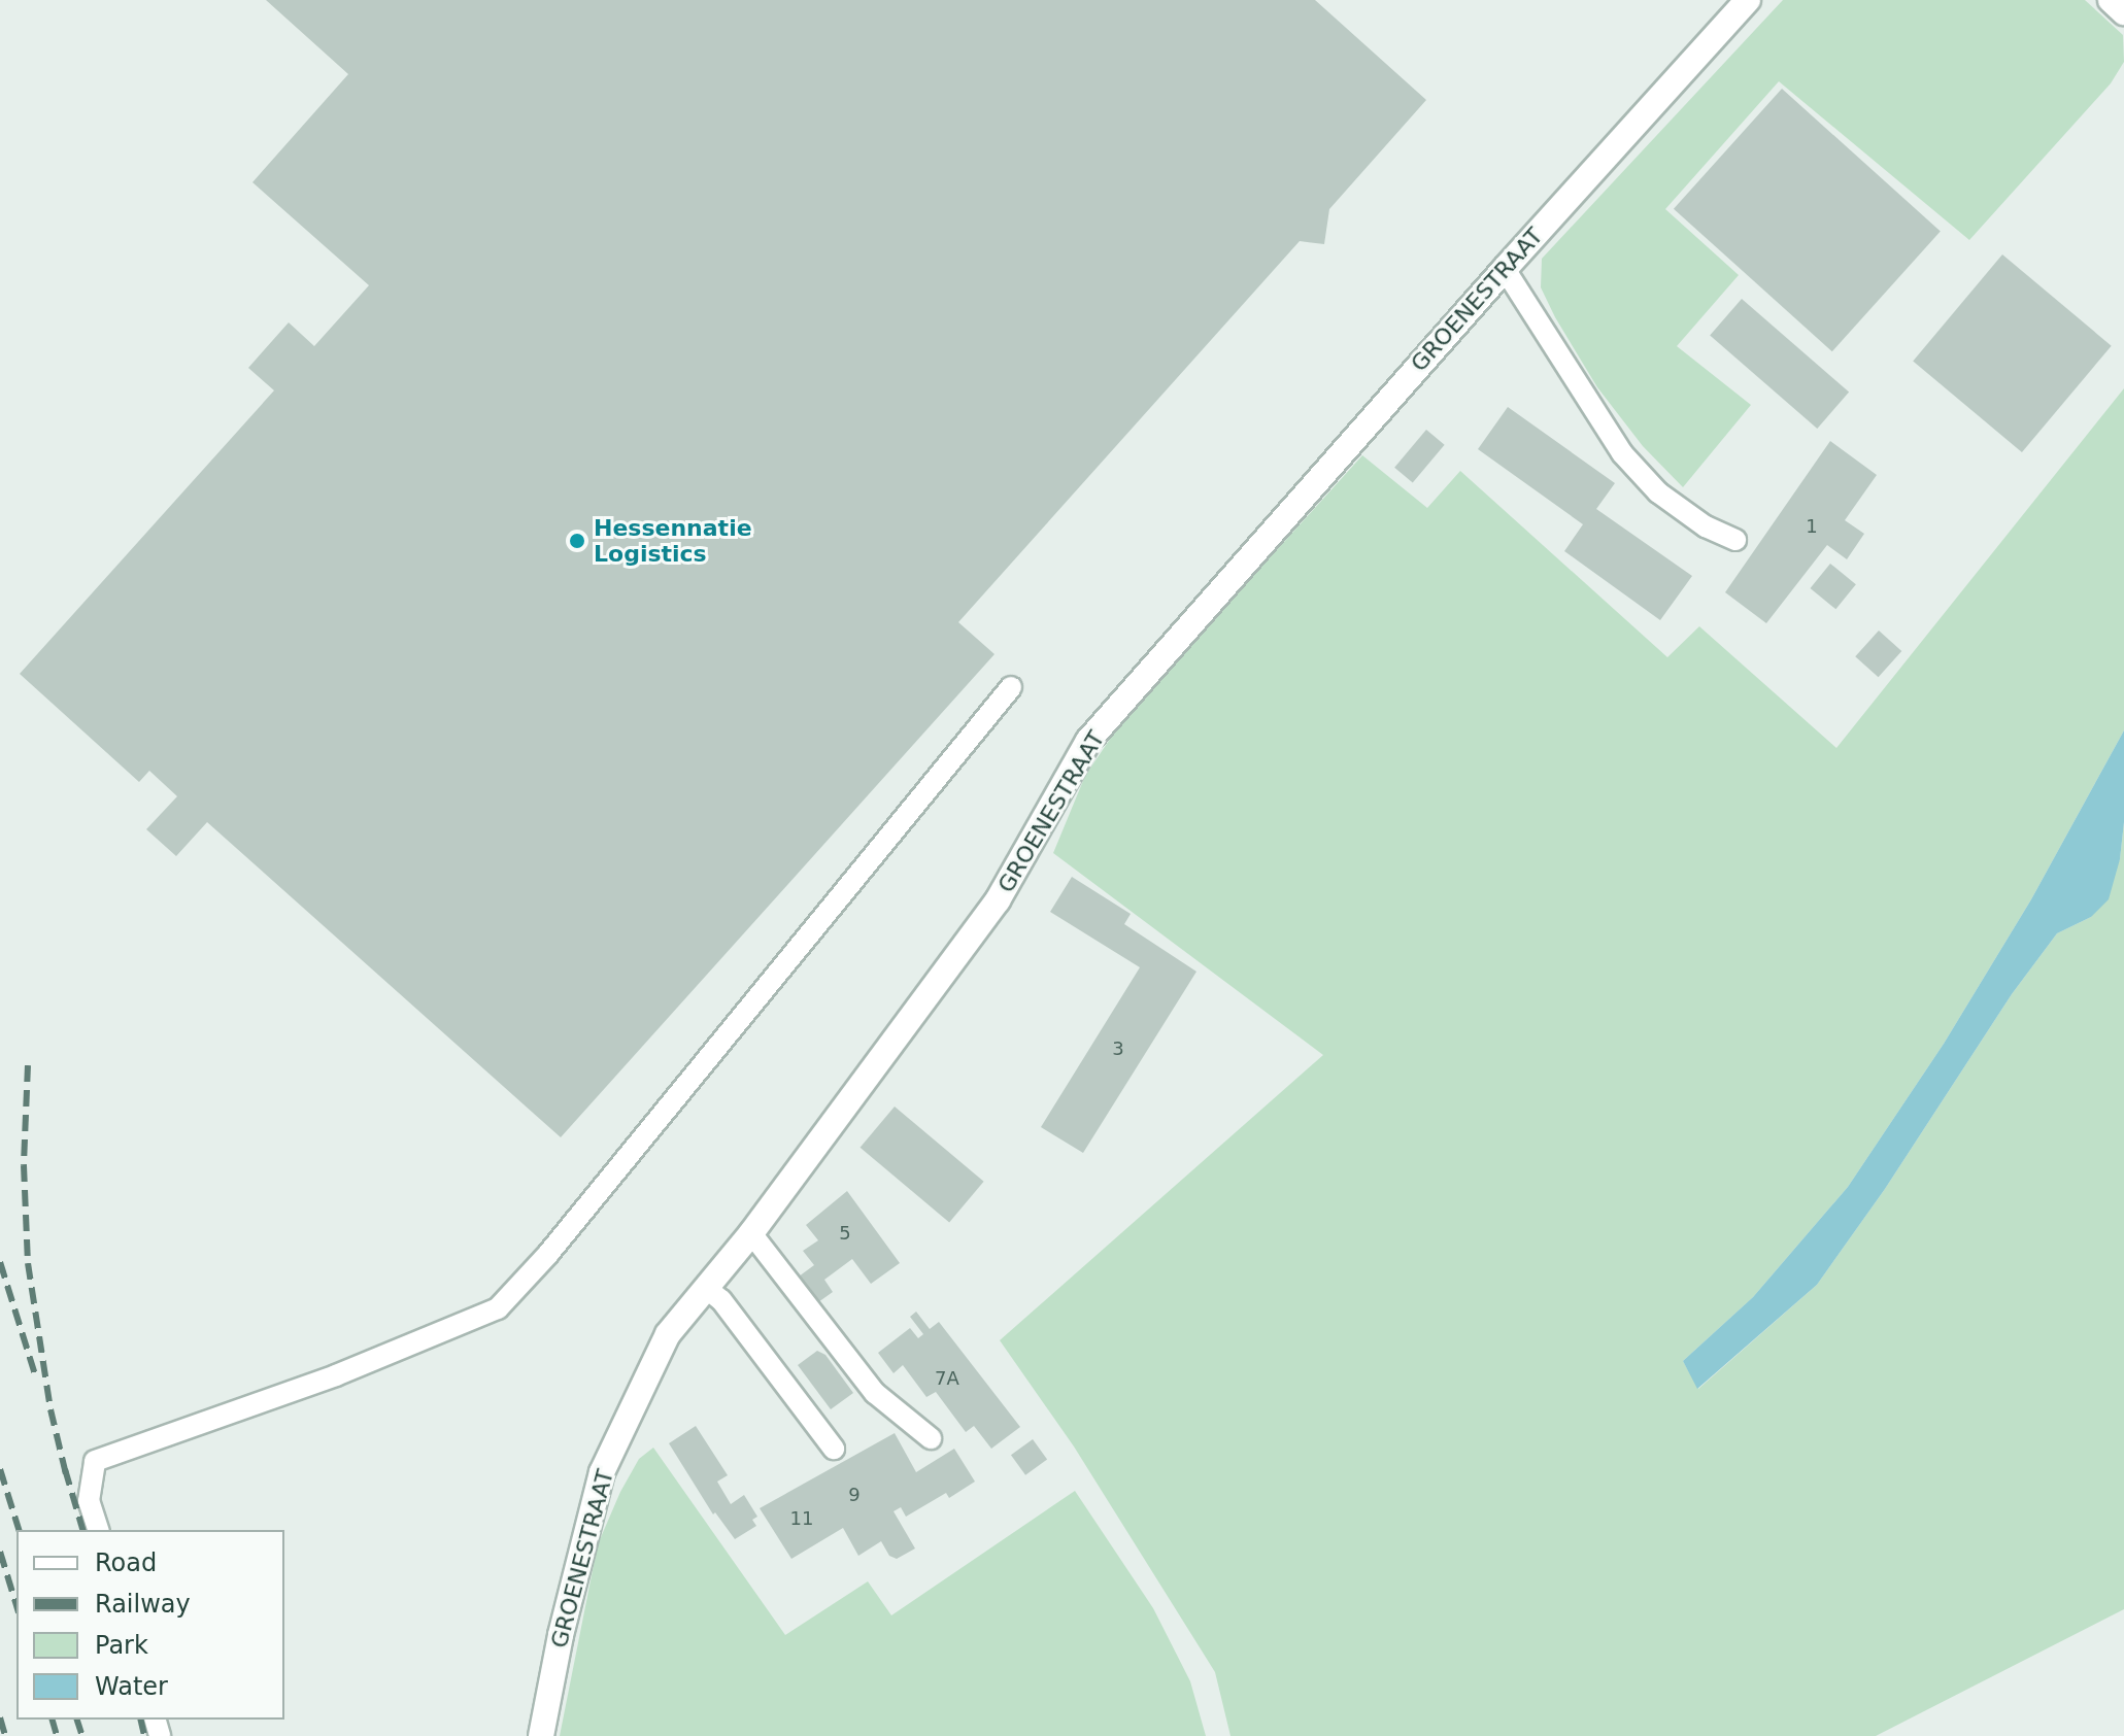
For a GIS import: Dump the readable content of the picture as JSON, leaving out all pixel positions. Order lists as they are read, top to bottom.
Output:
{
  "streets": {
    "street": ["GROENESTRAAT"]
  },
  "places": ["Hessennatie Logistics"],
  "house_numbers": [
    "1",
    "3",
    "5",
    "7A",
    "9",
    "11"
  ],
  "legend": [
    "Road",
    "Railway",
    "Park",
    "Water"
  ]
}
